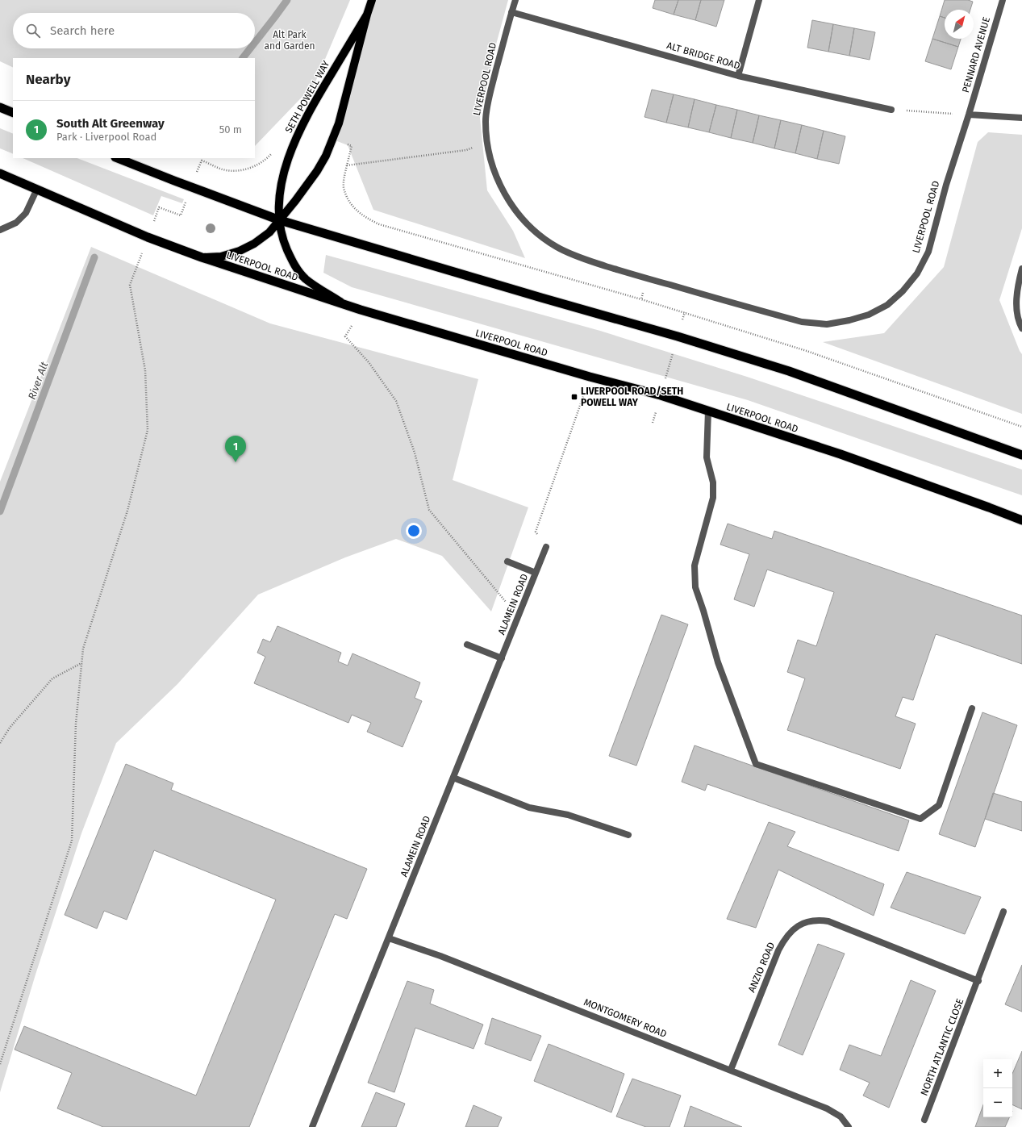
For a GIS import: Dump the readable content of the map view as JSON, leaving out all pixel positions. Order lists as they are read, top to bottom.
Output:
{
  "streets": {
    "highway": ["LIVERPOOL ROAD"],
    "main road": ["SETH POWELL WAY"],
    "street": [
      "PENNARD AVENUE",
      "ALT BRIDGE ROAD",
      "ALAMEIN ROAD",
      "ANZIO ROAD",
      "MONTGOMERY ROAD",
      "NORTH ATLANTIC CLOSE"
    ]
  },
  "crossings": [
    ["PENNARD AVENUE", "LIVERPOOL ROAD"],
    ["ALT BRIDGE ROAD", "LIVERPOOL ROAD"],
    ["ALAMEIN ROAD", "MONTGOMERY ROAD"],
    ["ANZIO ROAD", "MONTGOMERY ROAD"],
    ["ANZIO ROAD", "NORTH ATLANTIC CLOSE"]
  ],
  "water": ["River Alt"],
  "parks": ["Alt Park and Garden"],
  "places": {
    "transit": ["LIVERPOOL ROAD/SETH POWELL WAY"]
  },
  "north": "top right",
  "page": {
    "search": "Search here",
    "heading": "Nearby",
    "list": [
      {
        "mark": "1",
        "name": "South Alt Greenway",
        "note": "Park · Liverpool Road",
        "value": "50 m"
      }
    ],
    "pins": "1",
    "map_buttons": ["+", "−"]
  }
}
